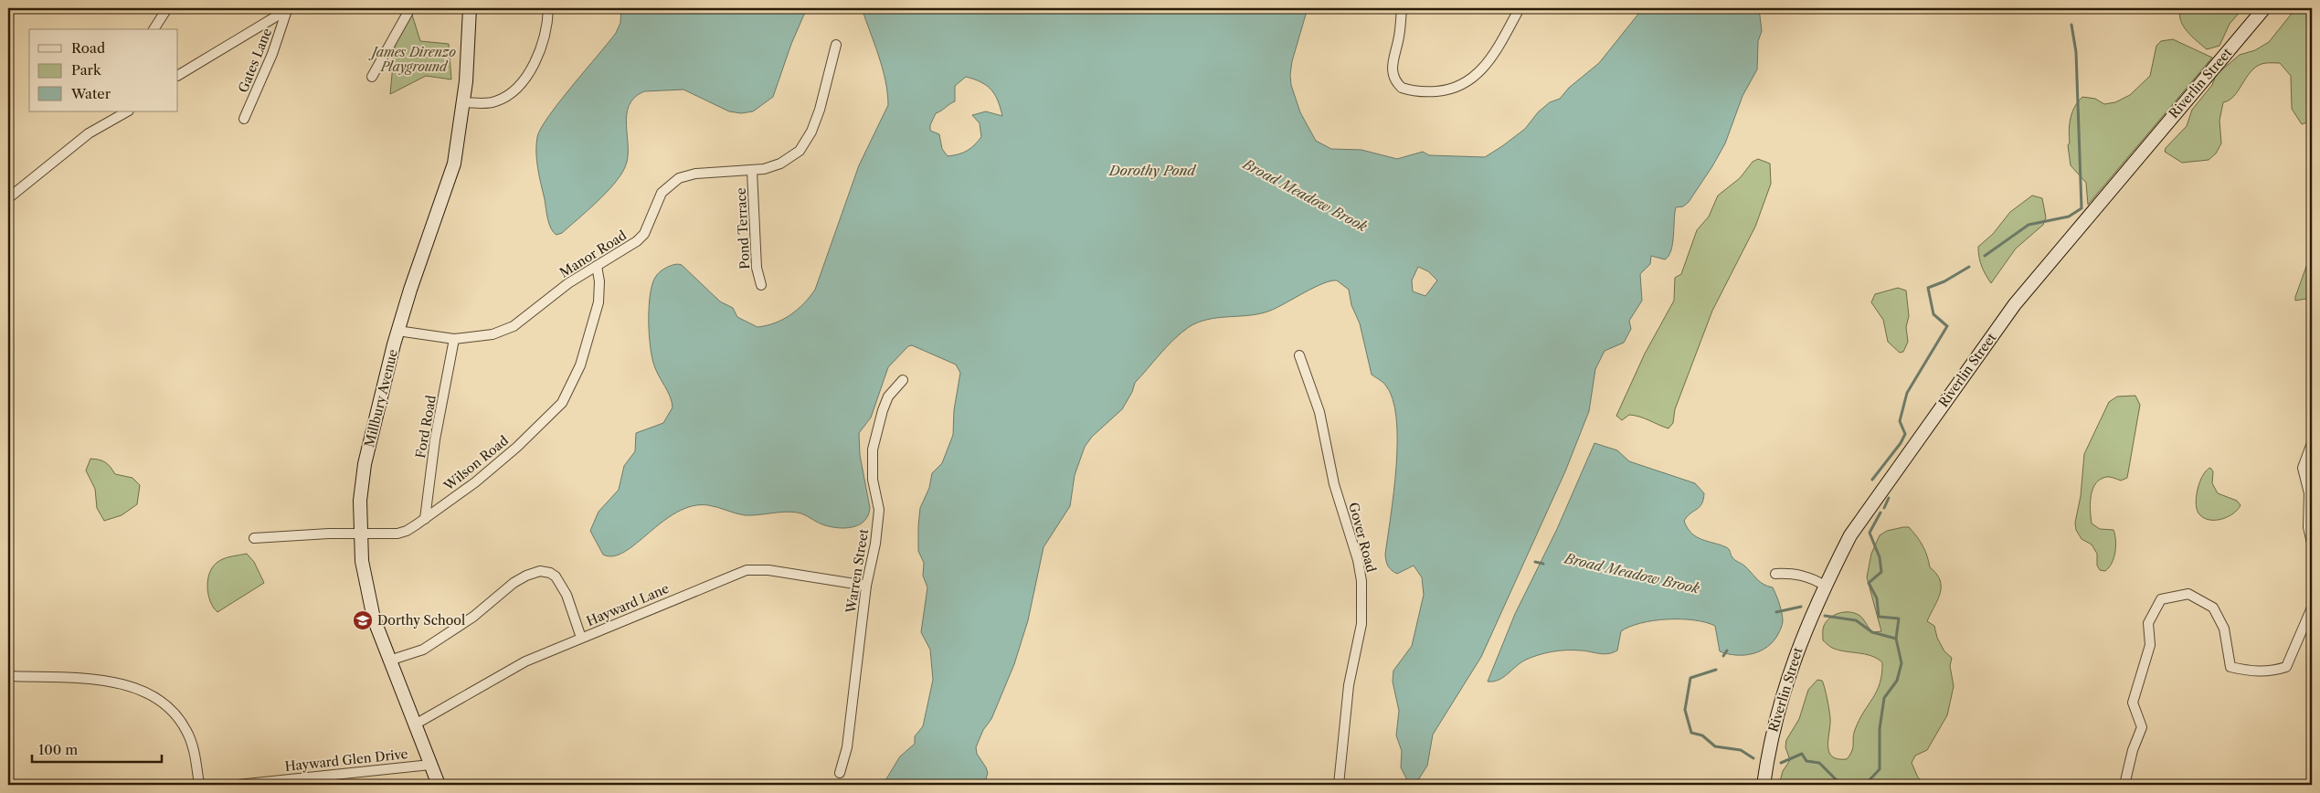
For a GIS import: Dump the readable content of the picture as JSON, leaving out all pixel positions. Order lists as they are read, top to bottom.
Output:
{
  "streets": {
    "street": [
      "Gates Lane",
      "Riverlin Street",
      "Pond Terrace",
      "Manor Road",
      "Millbury Avenue",
      "Ford Road",
      "Wilson Road",
      "Gover Road",
      "Warren Street",
      "Hayward Lane",
      "Hayward Glen Drive"
    ]
  },
  "crossings": [
    ["Pond Terrace", "Manor Road"],
    ["Manor Road", "Millbury Avenue"],
    ["Manor Road", "Ford Road"],
    ["Manor Road", "Wilson Road"],
    ["Millbury Avenue", "Wilson Road"],
    ["Millbury Avenue", "Hayward Lane"],
    ["Millbury Avenue", "Hayward Glen Drive"],
    ["Ford Road", "Wilson Road"],
    ["Warren Street", "Hayward Lane"]
  ],
  "water": ["Dorothy Pond", "Broad Meadow Brook"],
  "parks": ["James Direnzo Playground"],
  "places": {
    "school or university": ["Dorthy School"]
  },
  "legend": ["Road", "Park", "Water"],
  "scale_bar": "100 m"
}
